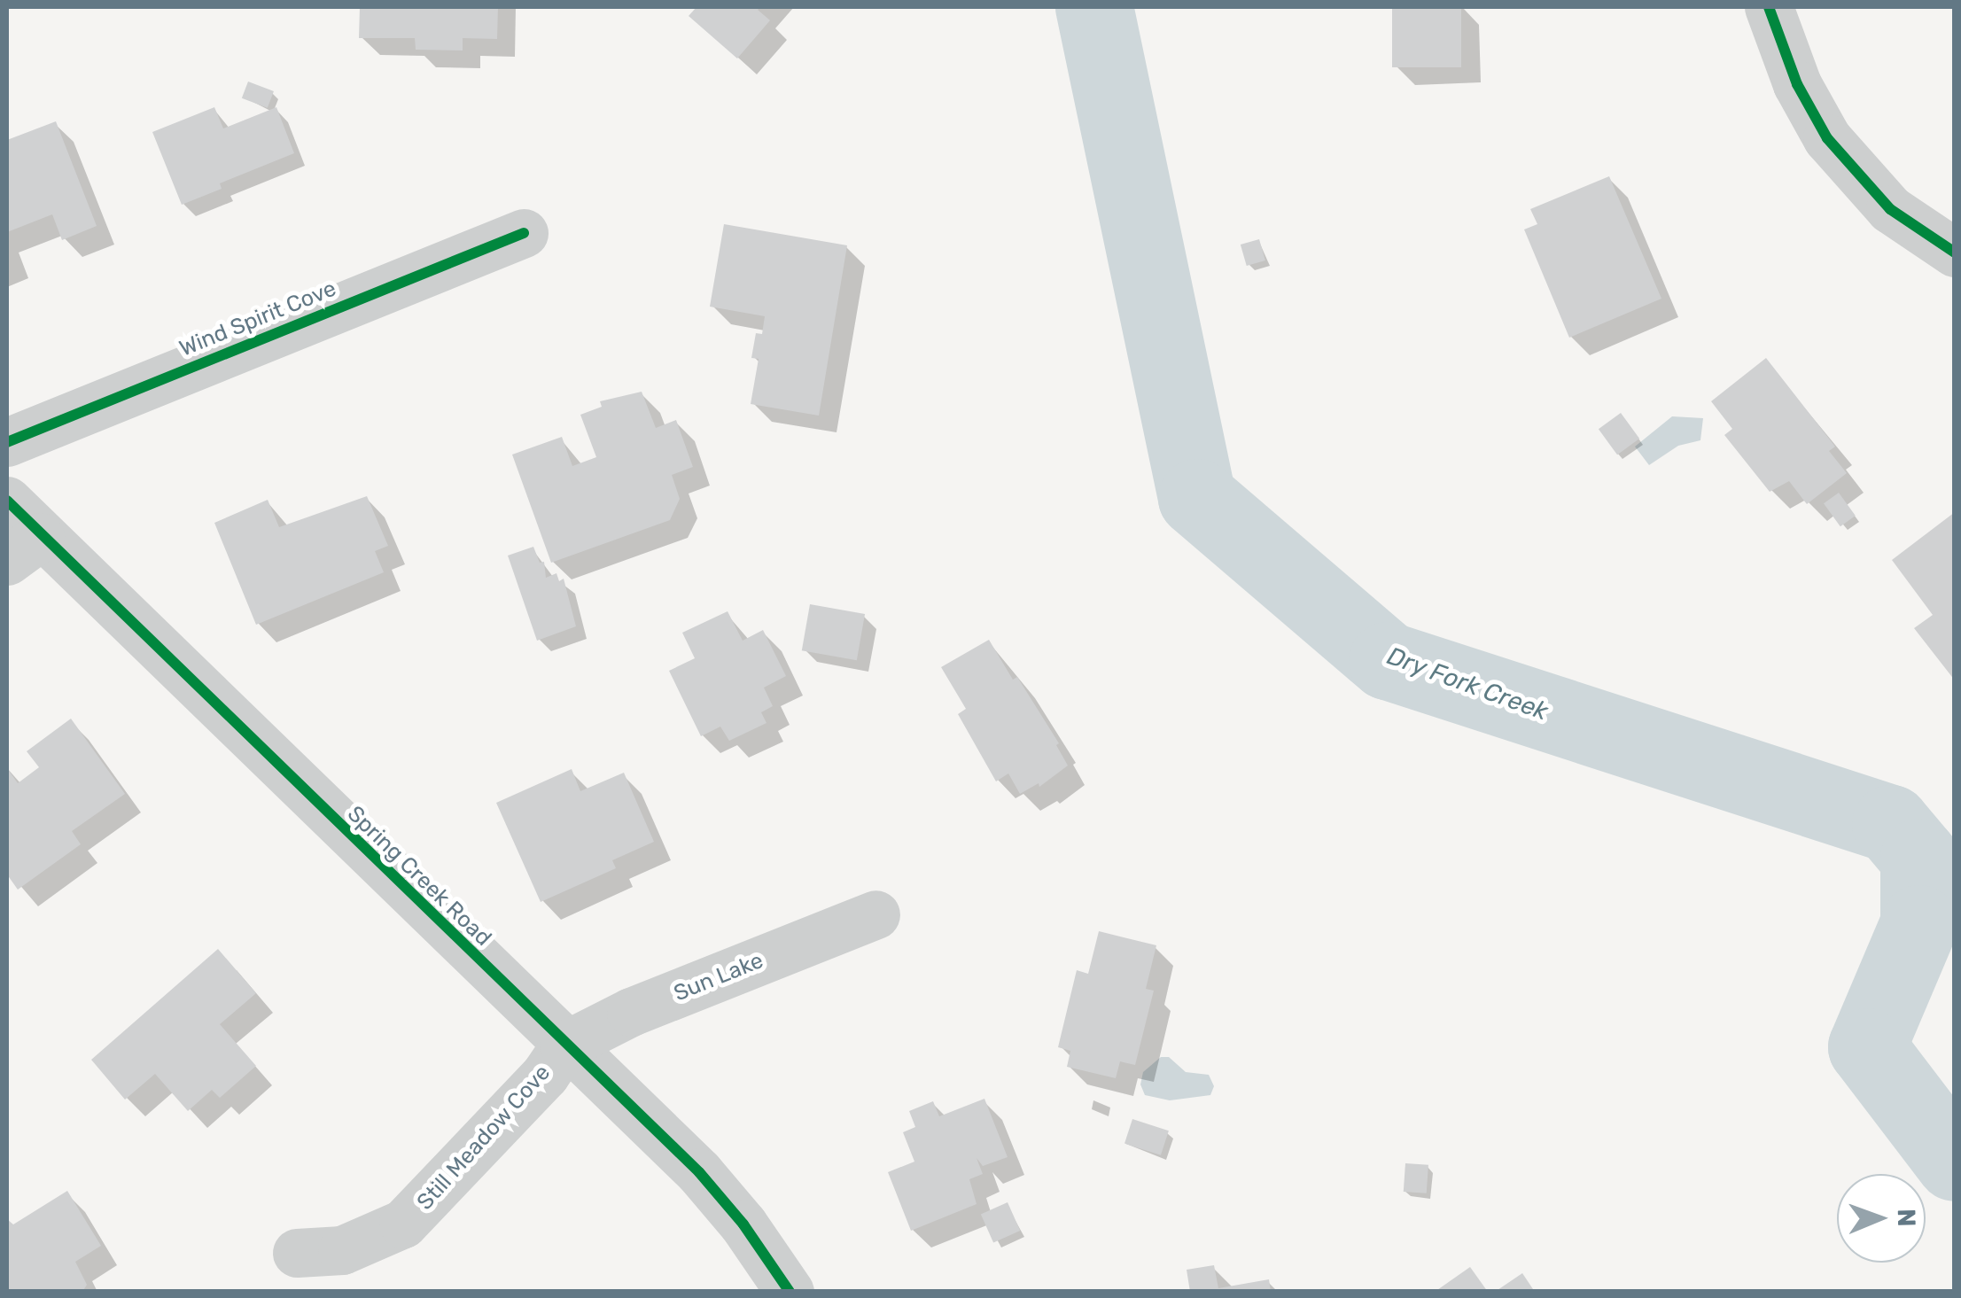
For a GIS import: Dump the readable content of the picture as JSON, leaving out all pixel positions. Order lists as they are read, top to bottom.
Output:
{
  "streets": {
    "street": [
      "Wind Spirit Cove",
      "Spring Creek Road",
      "Sun Lake",
      "Still Meadow Cove"
    ]
  },
  "crossings": [
    ["Spring Creek Road", "Sun Lake"],
    ["Spring Creek Road", "Still Meadow Cove"],
    ["Sun Lake", "Still Meadow Cove"]
  ],
  "water": ["Dry Fork Creek"],
  "north": "right"
}
